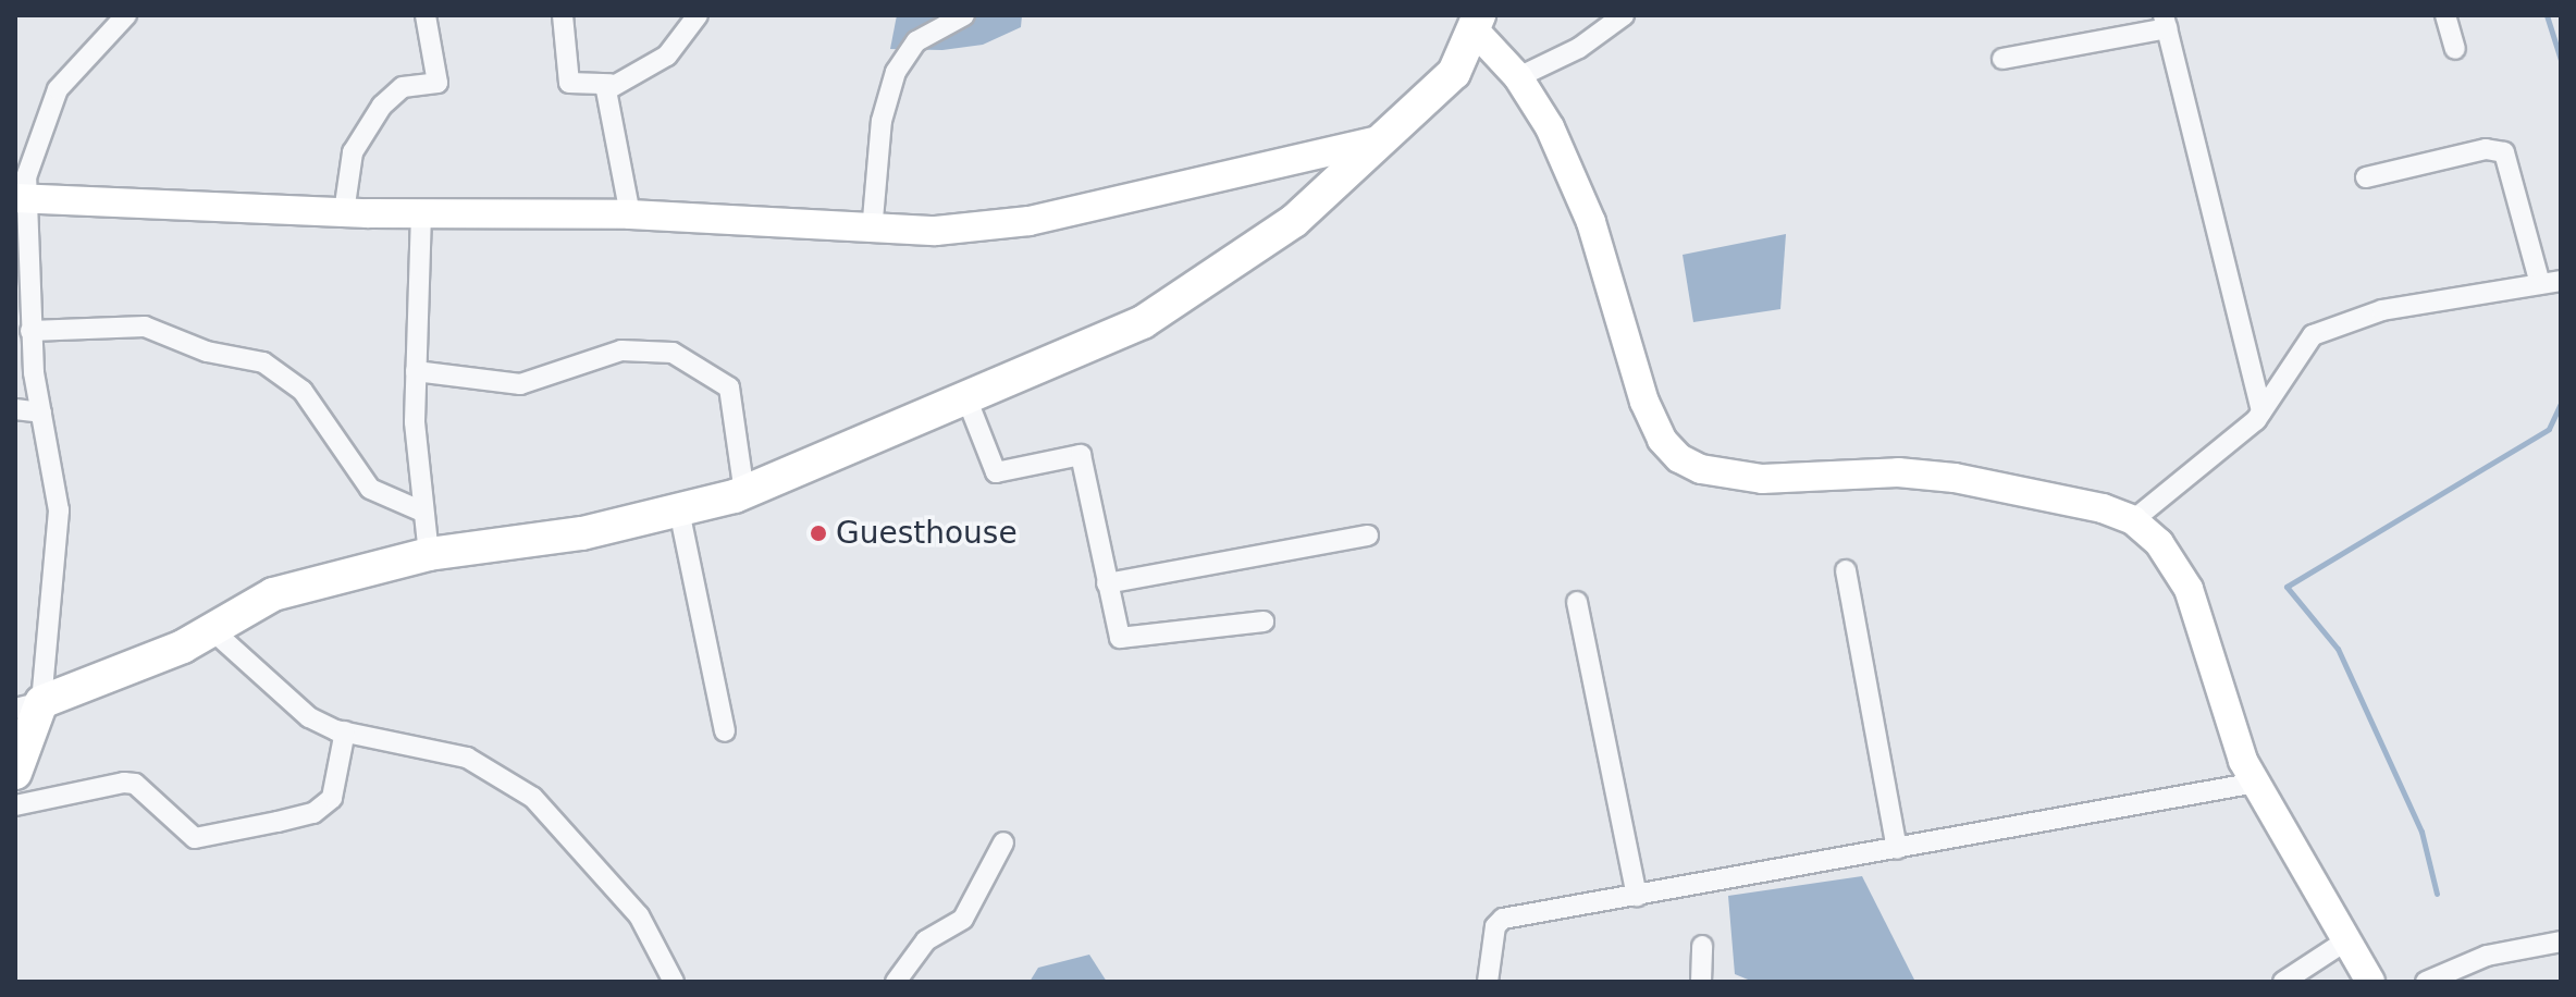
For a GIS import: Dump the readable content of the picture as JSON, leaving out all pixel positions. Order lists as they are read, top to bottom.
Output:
{
  "places": ["Guesthouse"]
}
